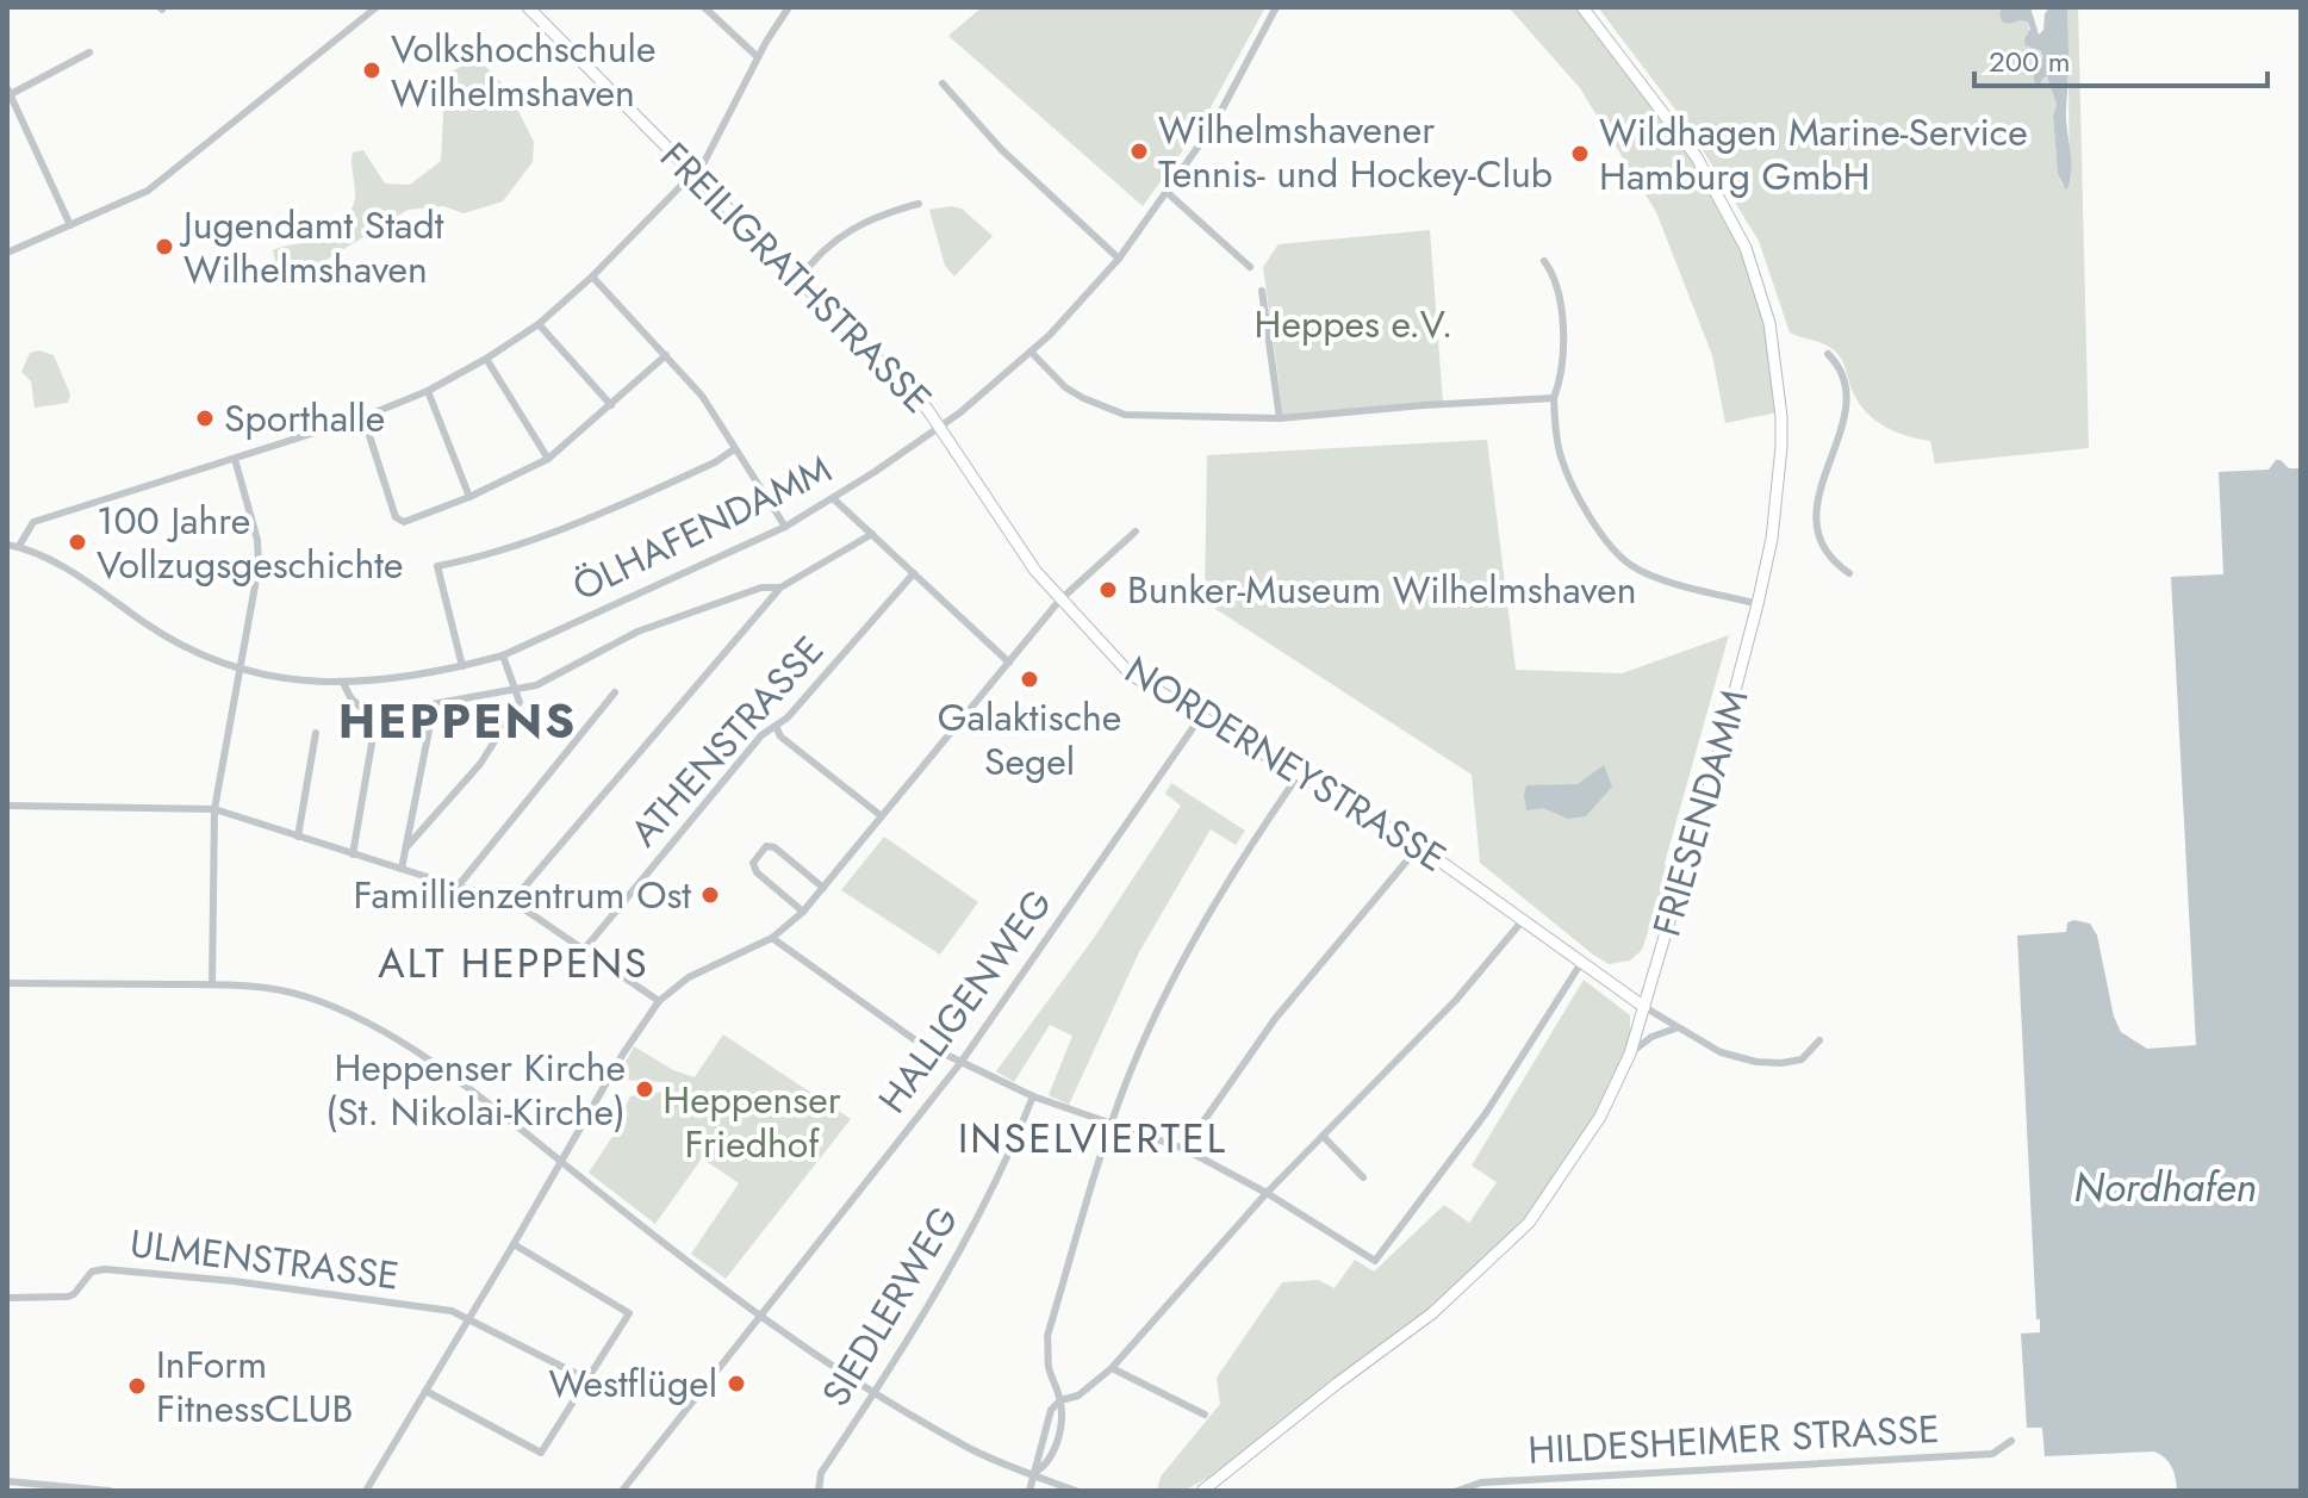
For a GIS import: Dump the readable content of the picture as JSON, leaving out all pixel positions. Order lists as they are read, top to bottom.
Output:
{
  "streets": {
    "main road": ["FREILIGRATHSTRASSE", "NORDERNEYSTRASSE", "FRIESENDAMM"],
    "street": [
      "ÖLHAFENDAMM",
      "ATHENSTRASSE",
      "HALLIGENWEG",
      "ULMENSTRASSE",
      "SIEDLERWEG",
      "HILDESHEIMER STRASSE"
    ]
  },
  "crossings": [
    ["FREILIGRATHSTRASSE", "ÖLHAFENDAMM"],
    ["FREILIGRATHSTRASSE", "NORDERNEYSTRASSE"],
    ["ÖLHAFENDAMM", "NORDERNEYSTRASSE"],
    ["NORDERNEYSTRASSE", "FRIESENDAMM"],
    ["NORDERNEYSTRASSE", "HALLIGENWEG"]
  ],
  "districts": ["HEPPENS", "ALT HEPPENS", "INSELVIERTEL"],
  "water": ["Nordhafen"],
  "parks": ["Heppes e.V.", "Heppenser Friedhof"],
  "places": [
    "Volkshochschule Wilhelmshaven",
    "Wilhelmshavener Tennis- und Hockey-Club",
    "Wildhagen Marine-Service Hamburg GmbH",
    "Jugendamt Stadt Wilhelmshaven",
    "Sporthalle",
    "100 Jahre Vollzugsgeschichte",
    "Bunker-Museum Wilhelmshaven",
    "Galaktische Segel",
    "Famillienzentrum Ost",
    "Heppenser Kirche (St. Nikolai-Kirche)",
    "Westflügel",
    "InForm FitnessCLUB"
  ],
  "scale_bar": "200 m"
}
